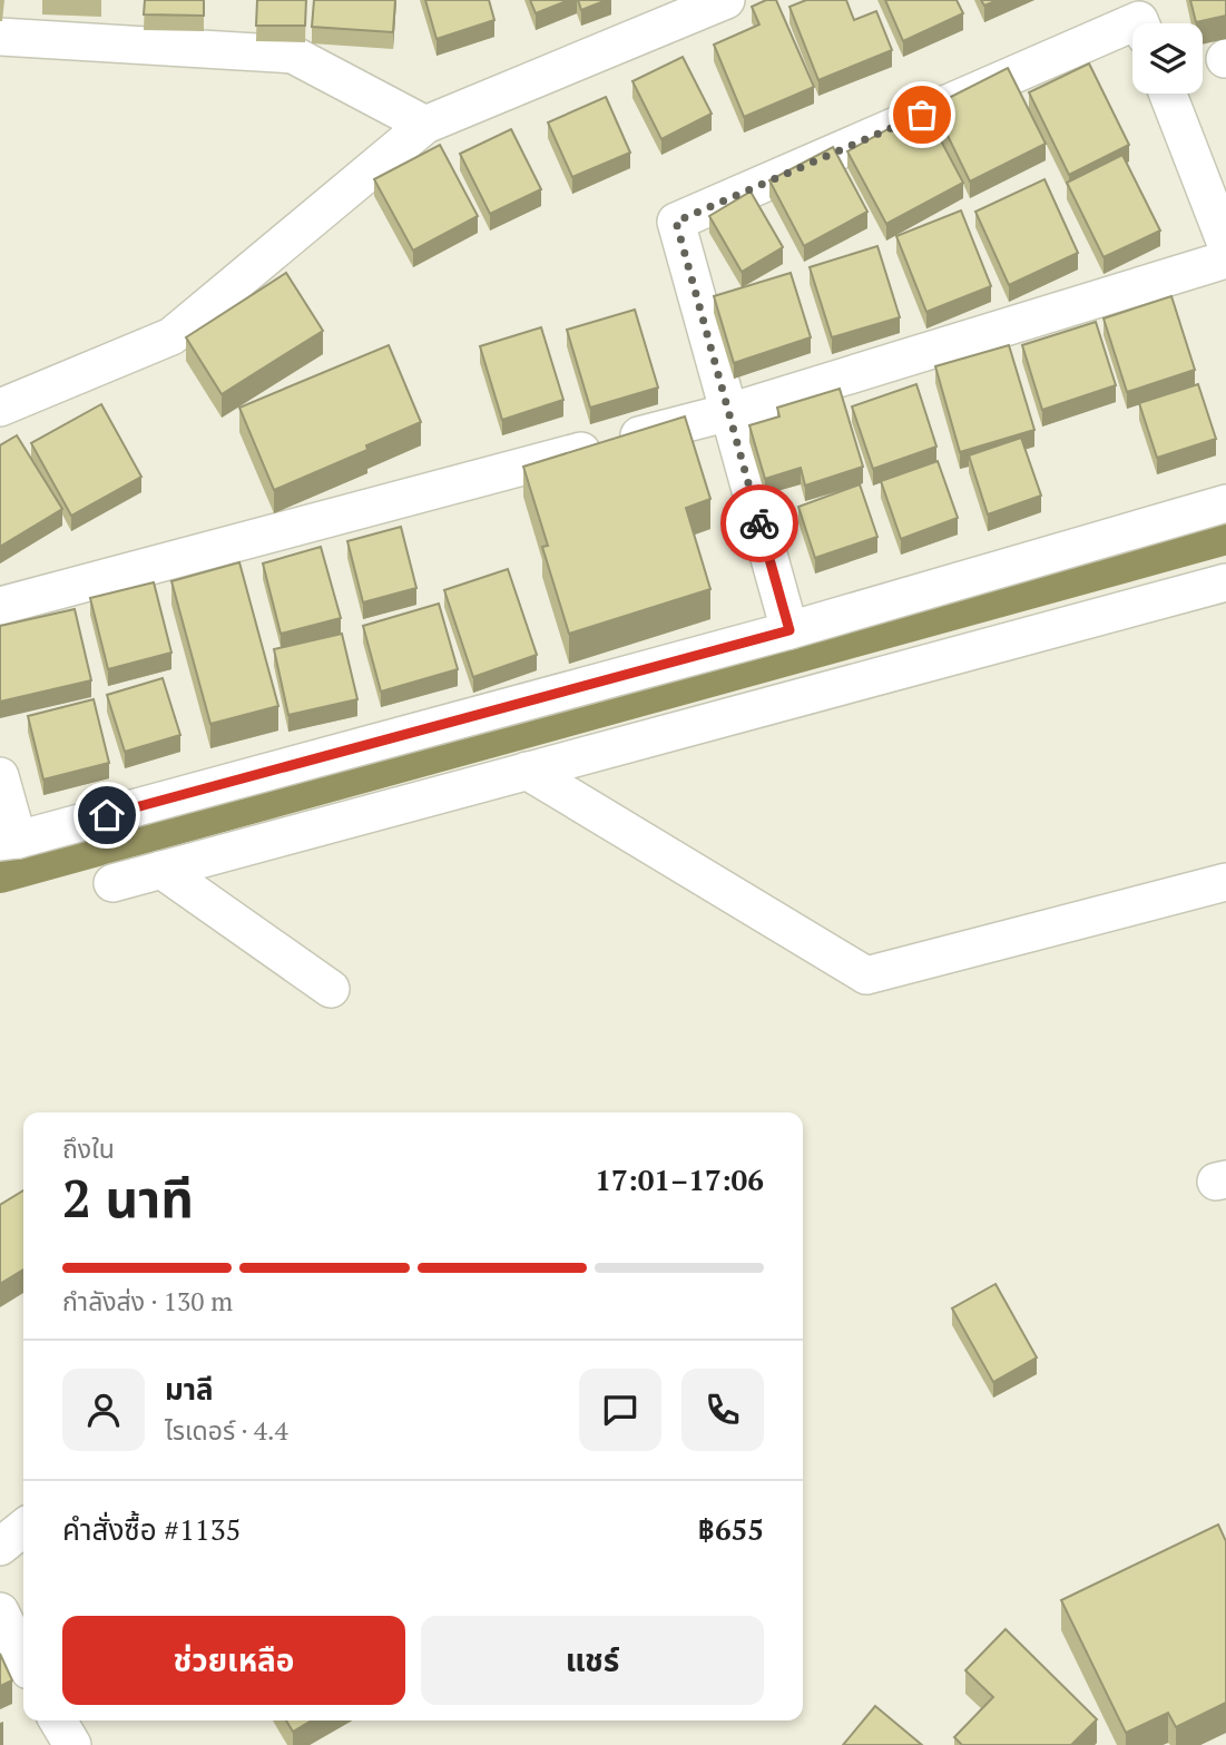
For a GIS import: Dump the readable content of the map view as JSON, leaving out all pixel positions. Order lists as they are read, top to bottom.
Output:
{
  "page": {
    "heading": ["2 นาที", "ถึงใน", "17:01–17:06"],
    "panel": [
      "มาลี",
      "ไรเดอร์ · 4.4",
      "คำสั่งซื้อ #1135",
      "฿655"
    ],
    "bar": "กำลังส่ง · 130 m",
    "buttons": ["ช่วยเหลือ", "แชร์"]
  }
}
